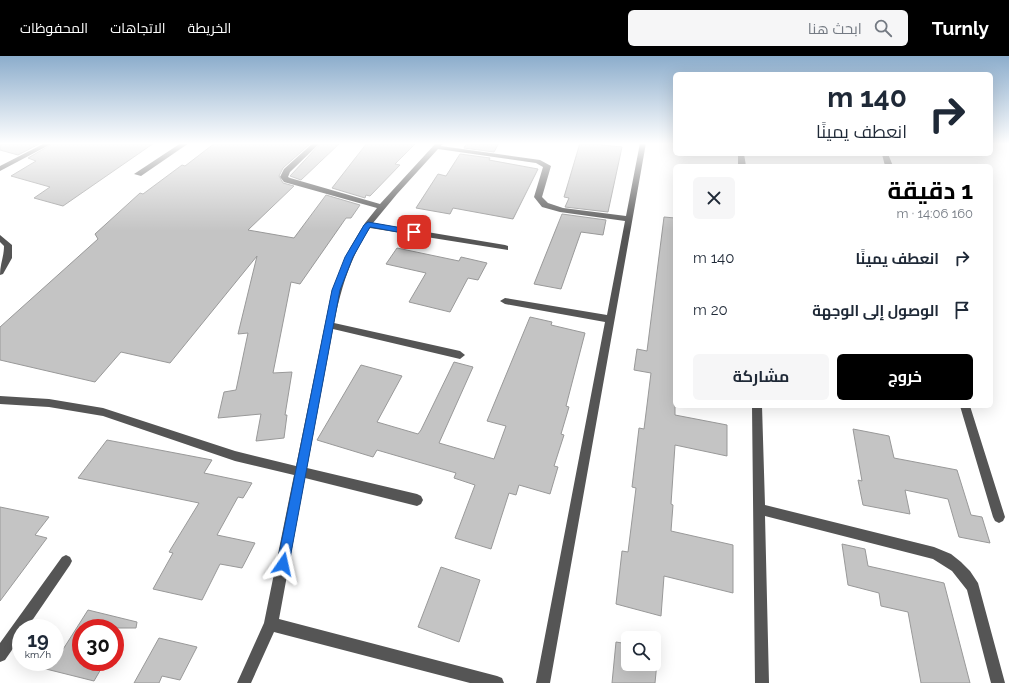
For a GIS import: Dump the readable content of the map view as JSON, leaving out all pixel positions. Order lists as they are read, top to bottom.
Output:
{
  "page": {
    "header": "Turnly",
    "search": "ابحث هنا",
    "nav": ["الخريطة", "الاتجاهات", "المحفوظات"],
    "turn": ["140 m", "انعطف يمينًا"],
    "heading": ["1 دقيقة", "160 m · 14:06"],
    "list": [
      {
        "name": "انعطف يمينًا",
        "value": "140 m"
      },
      {
        "name": "الوصول إلى الوجهة",
        "value": "20 m"
      }
    ],
    "buttons": ["خروج", "مشاركة"],
    "speed": "19 km/h",
    "limit": "30"
  }
}
